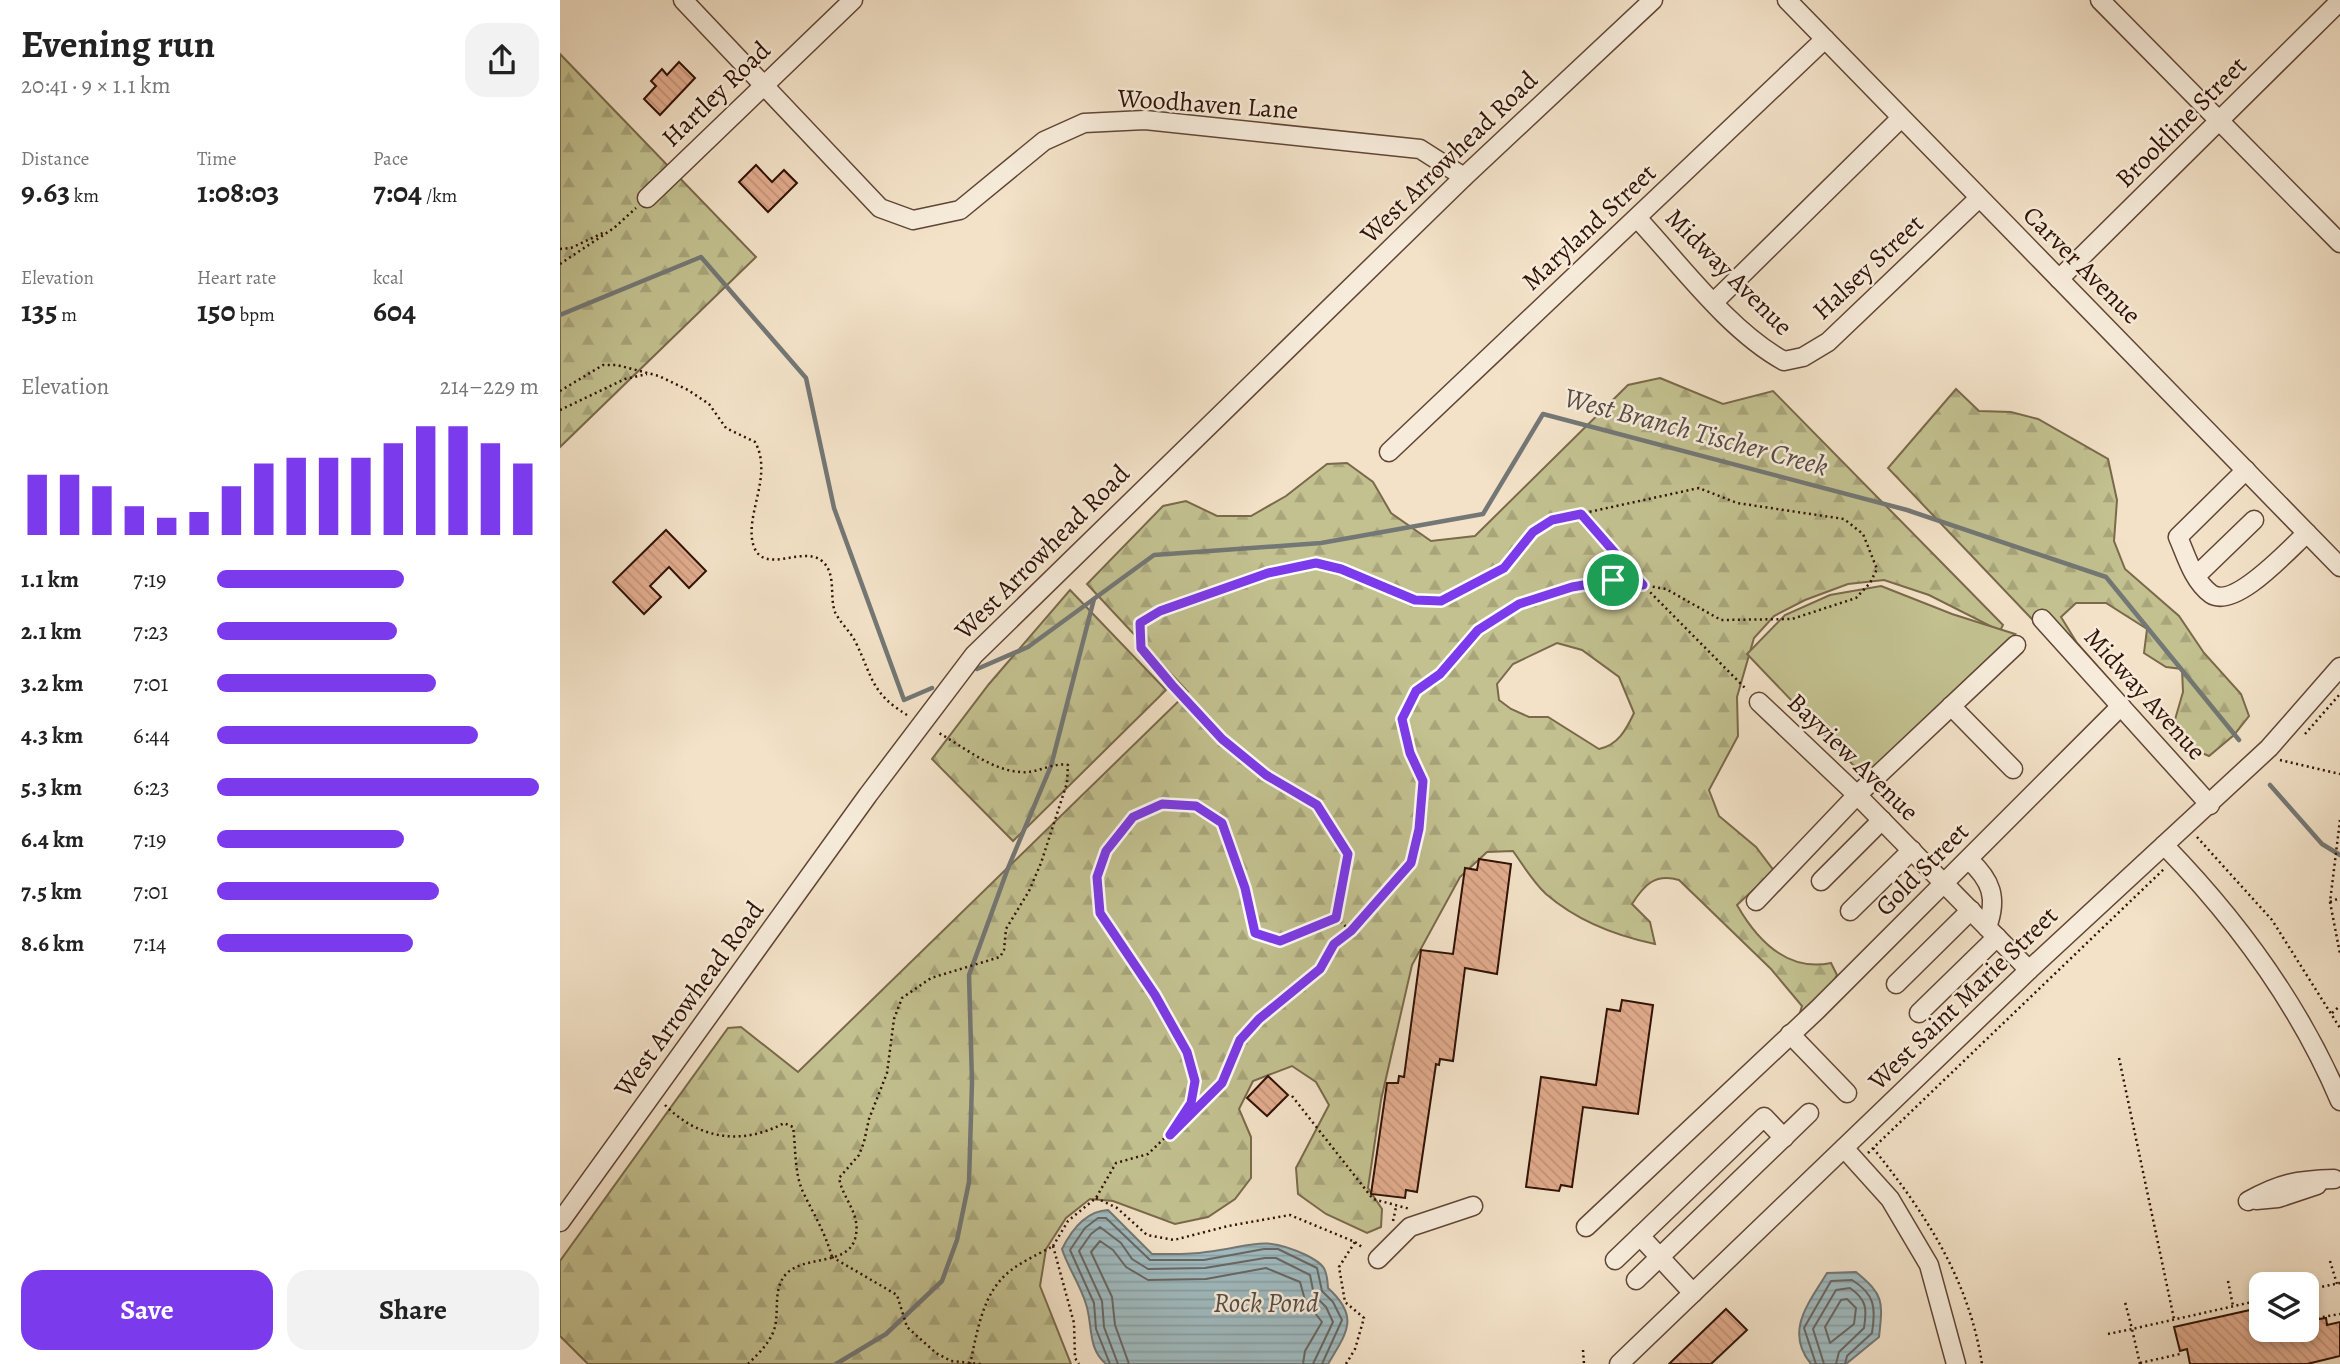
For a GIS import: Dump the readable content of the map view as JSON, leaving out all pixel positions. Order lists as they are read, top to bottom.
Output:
{
  "streets": {
    "street": [
      "Hartley Road",
      "Woodhaven Lane",
      "Brookline Street",
      "West Arrowhead Road",
      "Maryland Street",
      "Carver Avenue",
      "Halsey Street",
      "Midway Avenue",
      "Bayview Avenue",
      "Gold Street",
      "West Saint Marie Street"
    ]
  },
  "crossings": [
    ["Hartley Road", "Woodhaven Lane"],
    ["Woodhaven Lane", "West Arrowhead Road"],
    ["Brookline Street", "Carver Avenue"],
    ["Maryland Street", "Carver Avenue"],
    ["Maryland Street", "Midway Avenue"],
    ["Carver Avenue", "Halsey Street"],
    ["Halsey Street", "Midway Avenue"],
    ["Midway Avenue", "Gold Street"],
    ["Midway Avenue", "West Saint Marie Street"],
    ["Bayview Avenue", "Gold Street"],
    ["Bayview Avenue", "West Saint Marie Street"]
  ],
  "water": ["West Branch Tischer Creek", "Rock Pond"],
  "page": {
    "heading": ["Evening run", "20:41 · 9 × 1.1 km"],
    "stats": [
      ["Distance", "9.63 km"],
      ["Time", "1:08:03"],
      ["Pace", "7:04 /km"],
      ["Elevation", "135 m"],
      ["Heart rate", "150 bpm"],
      ["kcal", "604"]
    ],
    "chart": ["Elevation", "214–229 m"],
    "list": [
      {
        "name": "1.1 km",
        "note": "7:19"
      },
      {
        "name": "2.1 km",
        "note": "7:23"
      },
      {
        "name": "3.2 km",
        "note": "7:01"
      },
      {
        "name": "4.3 km",
        "note": "6:44"
      },
      {
        "name": "5.3 km",
        "note": "6:23"
      },
      {
        "name": "6.4 km",
        "note": "7:19"
      },
      {
        "name": "7.5 km",
        "note": "7:01"
      },
      {
        "name": "8.6 km",
        "note": "7:14"
      }
    ],
    "buttons": ["Save", "Share"]
  }
}
